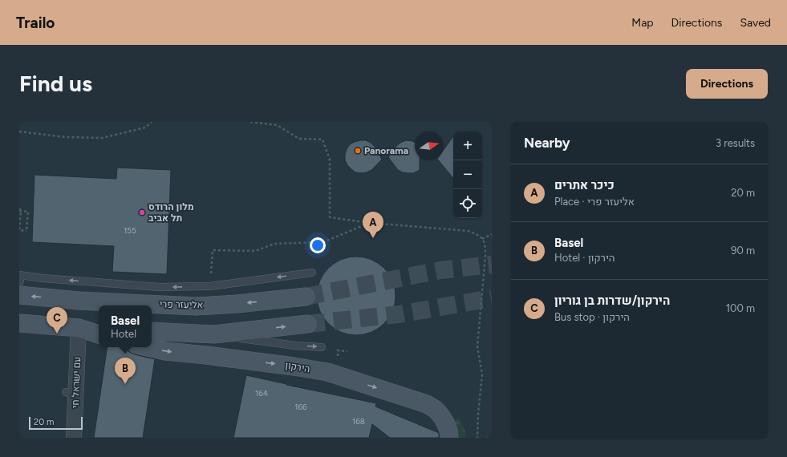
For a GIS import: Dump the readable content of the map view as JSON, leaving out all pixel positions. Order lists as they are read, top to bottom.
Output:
{
  "streets": {
    "main road": ["אליעזר פרי", "הירקון"],
    "street": ["עם ישראל חי"]
  },
  "places": ["Panorama", "מלון הרודס תל אביב"],
  "house_numbers": [
    "155",
    "164",
    "166",
    "168"
  ],
  "scale_bar": "20 m",
  "north": "right",
  "page": {
    "header": "Trailo",
    "nav": ["Map", "Directions", "Saved"],
    "buttons": "Directions",
    "title": "Find us",
    "heading": ["Nearby", "3 results"],
    "map_buttons": ["+", "−"],
    "list": [
      {
        "mark": "A",
        "name": "כיכר אתרים",
        "note": "Place · אליעזר פרי",
        "value": "20 m"
      },
      {
        "mark": "B",
        "name": "Basel",
        "note": "Hotel · הירקון",
        "value": "90 m"
      },
      {
        "mark": "C",
        "name": "הירקון/שדרות בן גוריון",
        "note": "Bus stop · הירקון",
        "value": "100 m"
      }
    ],
    "pins": ["A", "C", "B"],
    "popup": ["Basel", "Hotel"],
    "scale": "20 m"
  }
}
